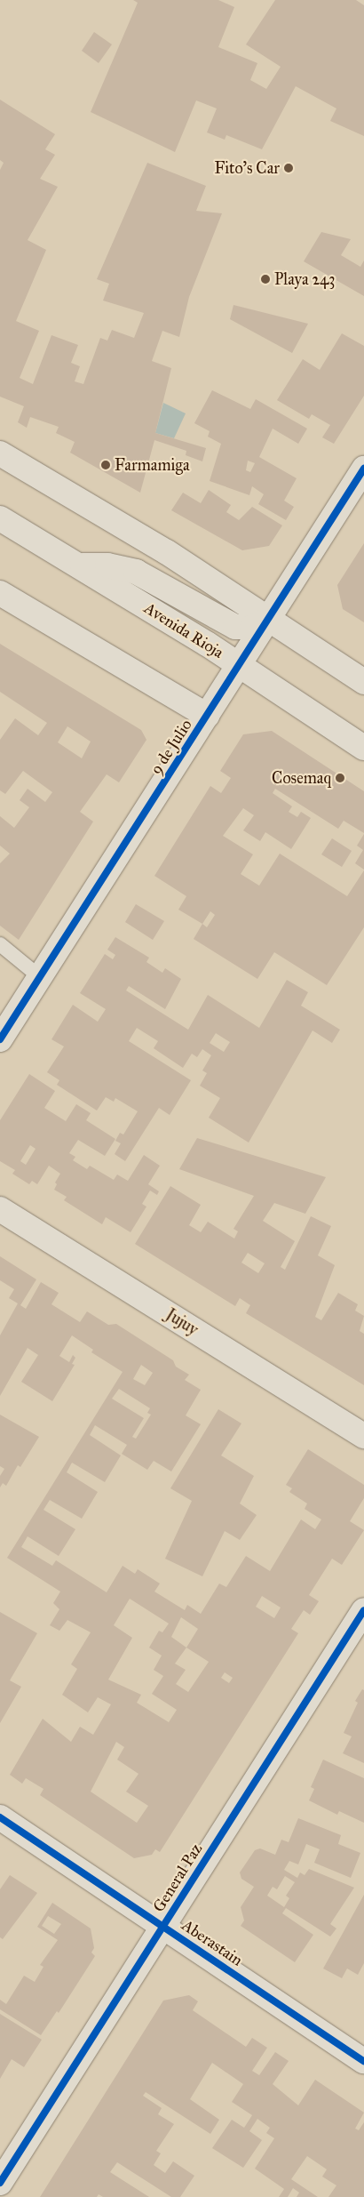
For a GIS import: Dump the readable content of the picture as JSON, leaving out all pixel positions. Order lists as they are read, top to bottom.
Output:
{
  "streets": {
    "street": [
      "Avenida Rioja",
      "9 de Julio",
      "Jujuy",
      "General Paz",
      "Aberastain"
    ]
  },
  "crossings": [
    ["Avenida Rioja", "9 de Julio"],
    ["General Paz", "Aberastain"]
  ],
  "places": [
    "Fito's Car",
    "Playa 243",
    "Farmamiga",
    "Cosemaq"
  ]
}
